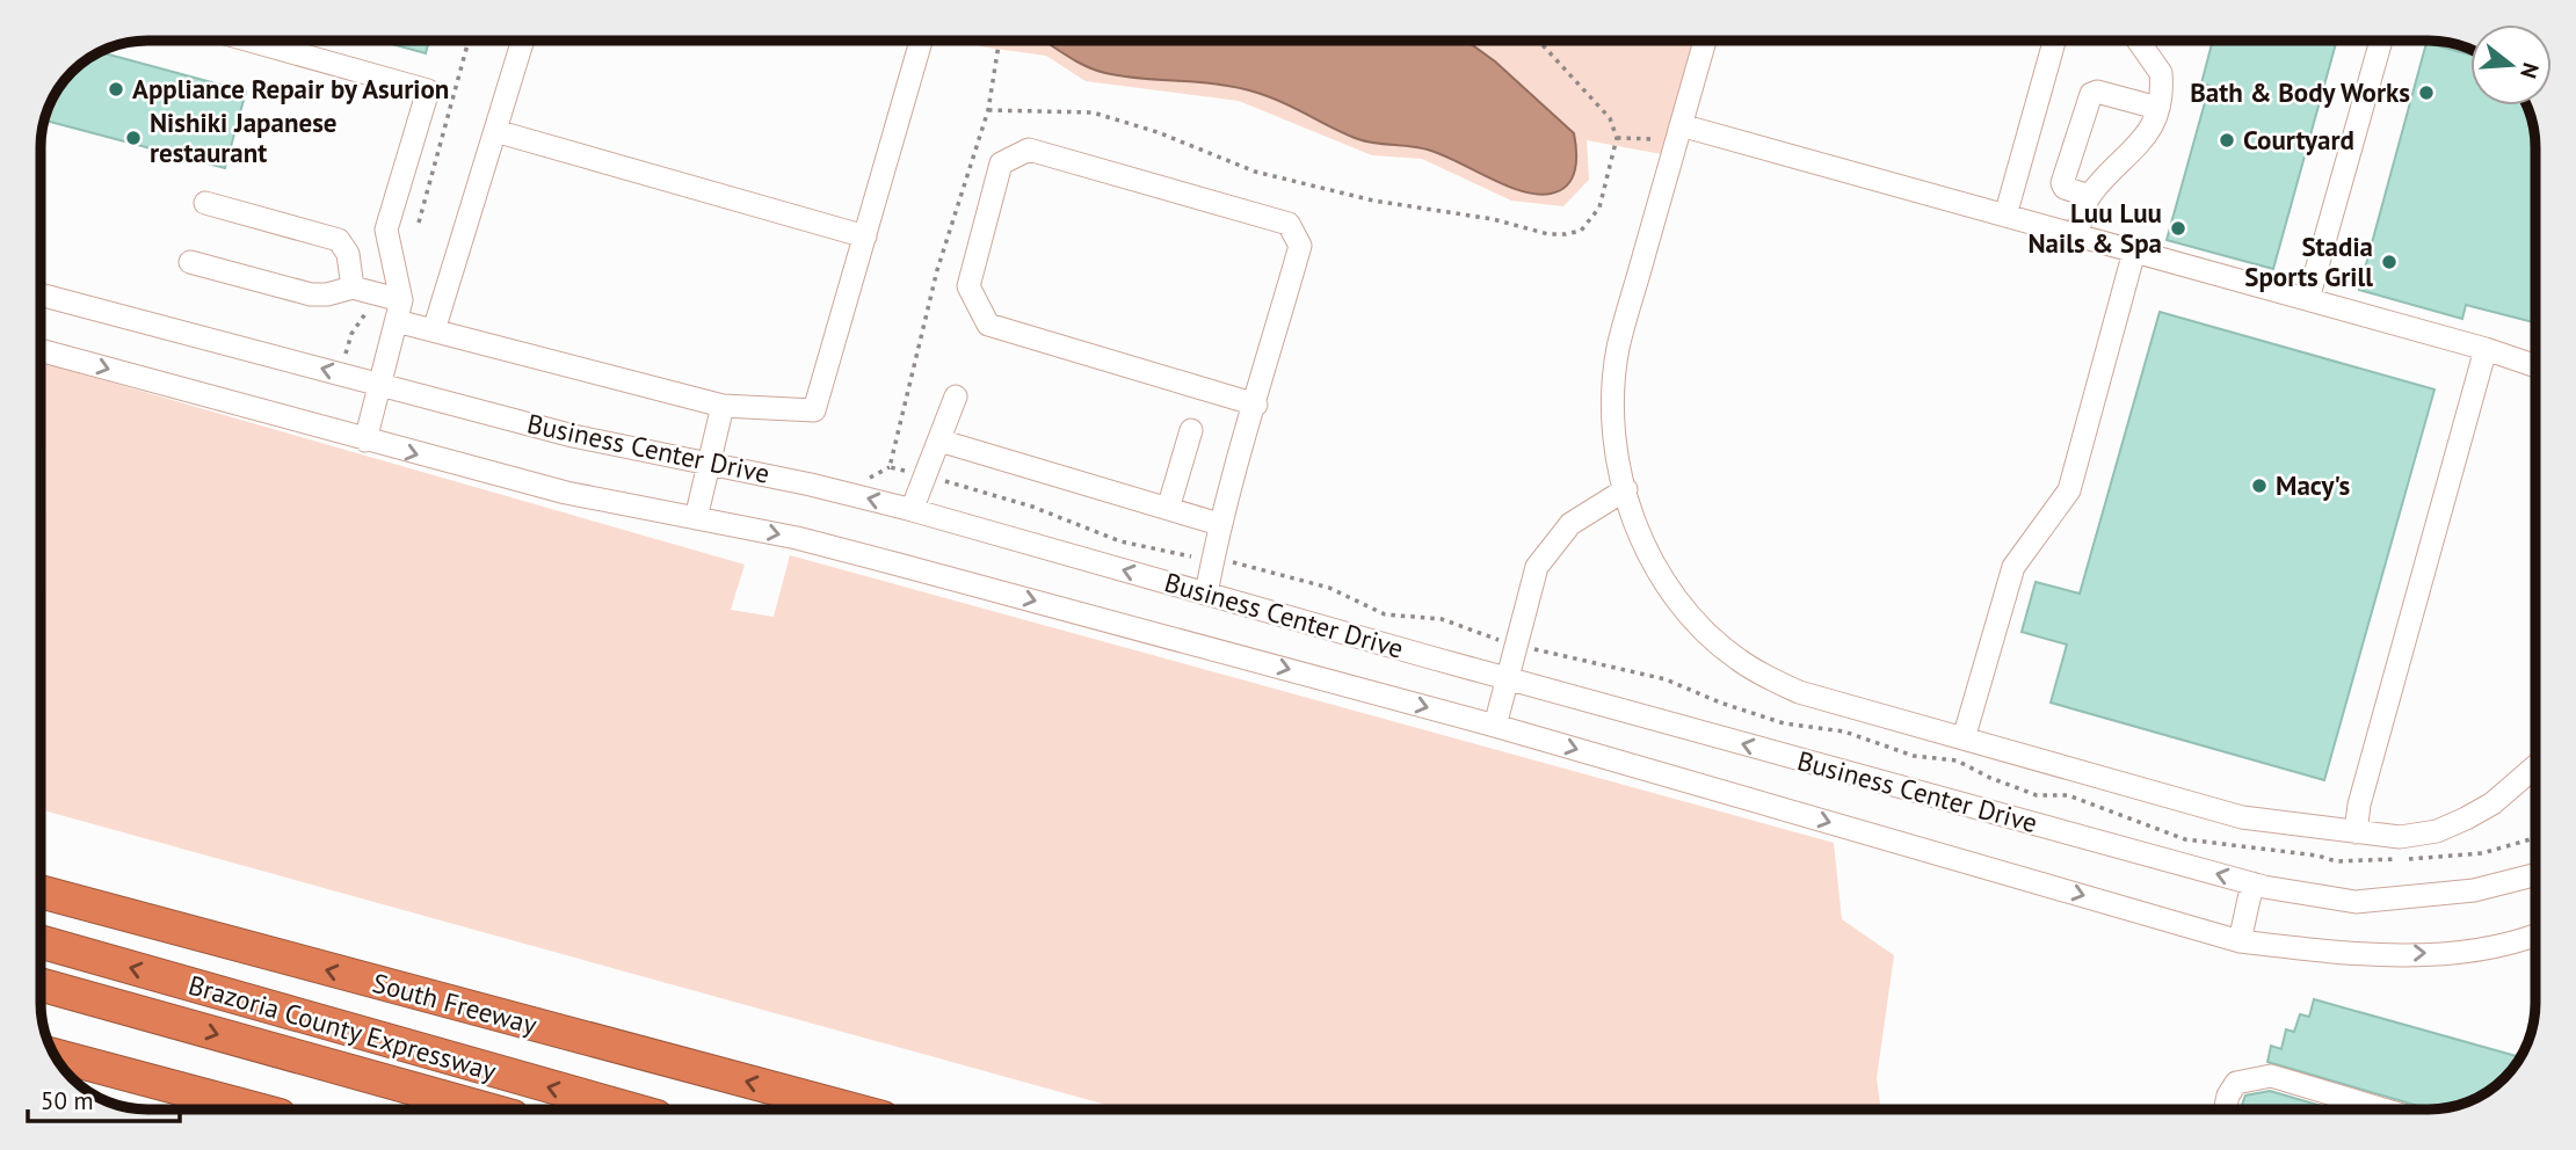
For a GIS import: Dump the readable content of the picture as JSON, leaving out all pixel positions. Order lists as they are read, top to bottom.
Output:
{
  "streets": {
    "highway": ["South Freeway", "Brazoria County Expressway"],
    "street": ["Business Center Drive"]
  },
  "one_way": ["South Freeway"],
  "places": [
    "Appliance Repair by Asurion",
    "Bath & Body Works",
    "Nishiki Japanese restaurant",
    "Courtyard",
    "Luu Luu Nails & Spa",
    "Stadia Sports Grill",
    "Macy's"
  ],
  "scale_bar": "50 m",
  "north": "right"
}
